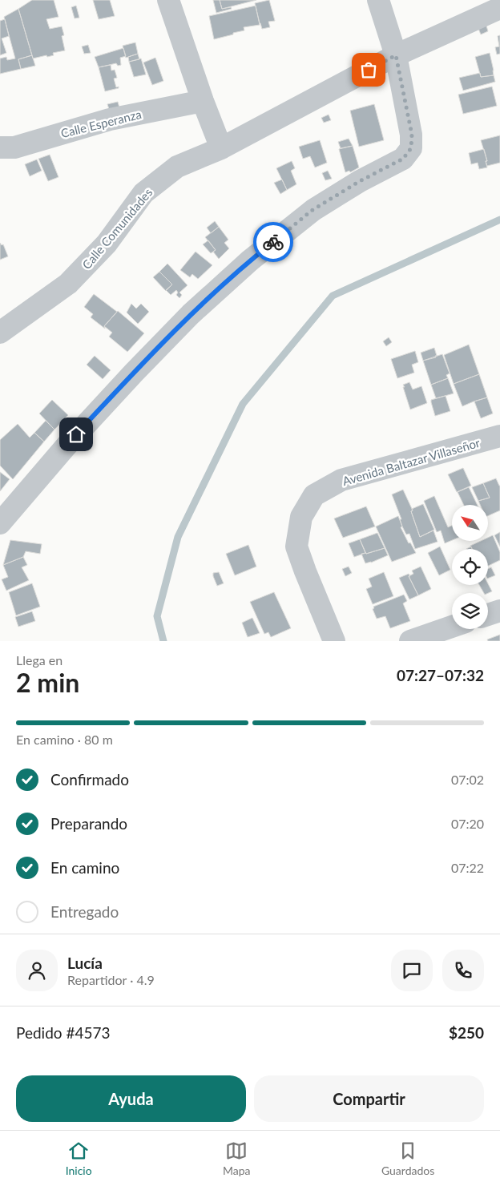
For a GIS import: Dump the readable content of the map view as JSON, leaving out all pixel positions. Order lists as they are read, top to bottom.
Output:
{
  "streets": {
    "street": ["Calle Esperanza", "Calle Comunidades", "Avenida Baltazar Villaseñor"]
  },
  "north": "top left",
  "page": {
    "heading": ["2 min", "Llega en", "07:27–07:32"],
    "panel": [
      "Lucía",
      "Repartidor · 4.9",
      "Pedido #4573",
      "$250"
    ],
    "bar": "En camino · 80 m",
    "list": [
      ["Confirmado", "07:02"],
      ["Preparando", "07:20"],
      ["En camino", "07:22"],
      "Entregado"
    ],
    "buttons": ["Ayuda", "Compartir"],
    "tabs": ["Inicio", "Mapa", "Guardados"]
  }
}
